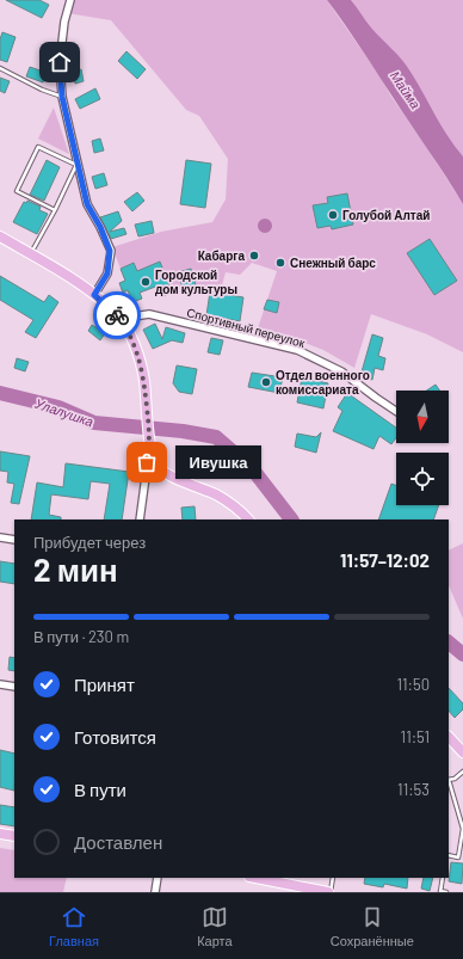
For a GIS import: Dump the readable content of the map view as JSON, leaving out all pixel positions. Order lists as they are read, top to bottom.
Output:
{
  "streets": {
    "street": ["Спортивный переулок"]
  },
  "water": ["Майма", "Улалушка"],
  "places": [
    "Голубой Алтай",
    "Кабарга",
    "Снежный барс",
    "Городской дом культуры",
    "Отдел военного комиссариата",
    "Ивушка"
  ],
  "north": "bottom",
  "page": {
    "bubble": "Ивушка",
    "heading": ["2 мин", "Прибудет через", "11:57–12:02"],
    "bar": "В пути · 230 m",
    "list": [
      ["Принят", "11:50"],
      ["Готовится", "11:51"],
      ["В пути", "11:53"],
      "Доставлен"
    ],
    "tabs": ["Главная", "Карта", "Сохранённые"]
  }
}
